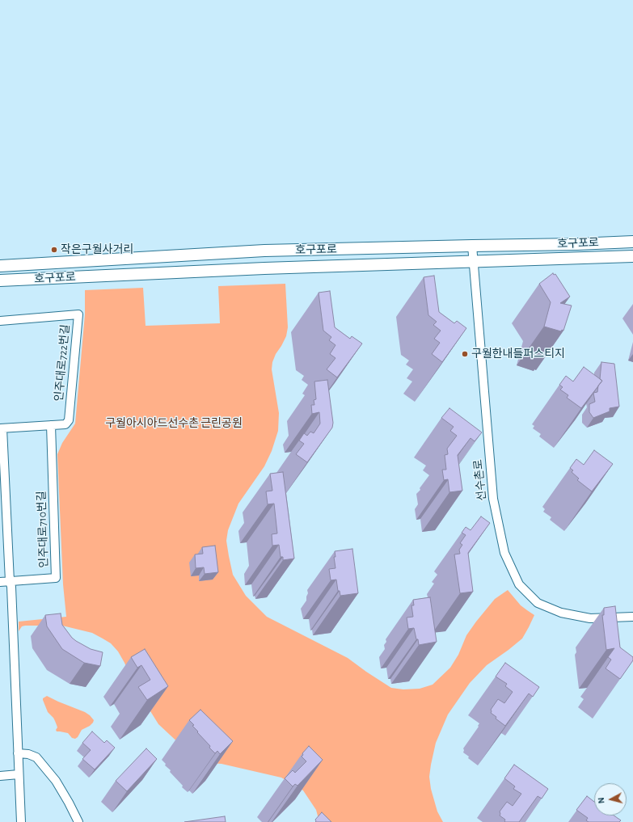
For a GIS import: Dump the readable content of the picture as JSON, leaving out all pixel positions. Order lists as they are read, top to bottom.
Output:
{
  "streets": {
    "main road": ["호구포로"],
    "street": ["인주대로722번길", "선수촌로", "인주대로710번길"]
  },
  "crossings": [
    ["호구포로", "선수촌로"],
    ["인주대로722번길", "인주대로710번길"]
  ],
  "parks": ["구월아시아드선수촌 근린공원"],
  "places": ["작은구월사거리", "구월한내들퍼스티지"],
  "north": "left"
}
